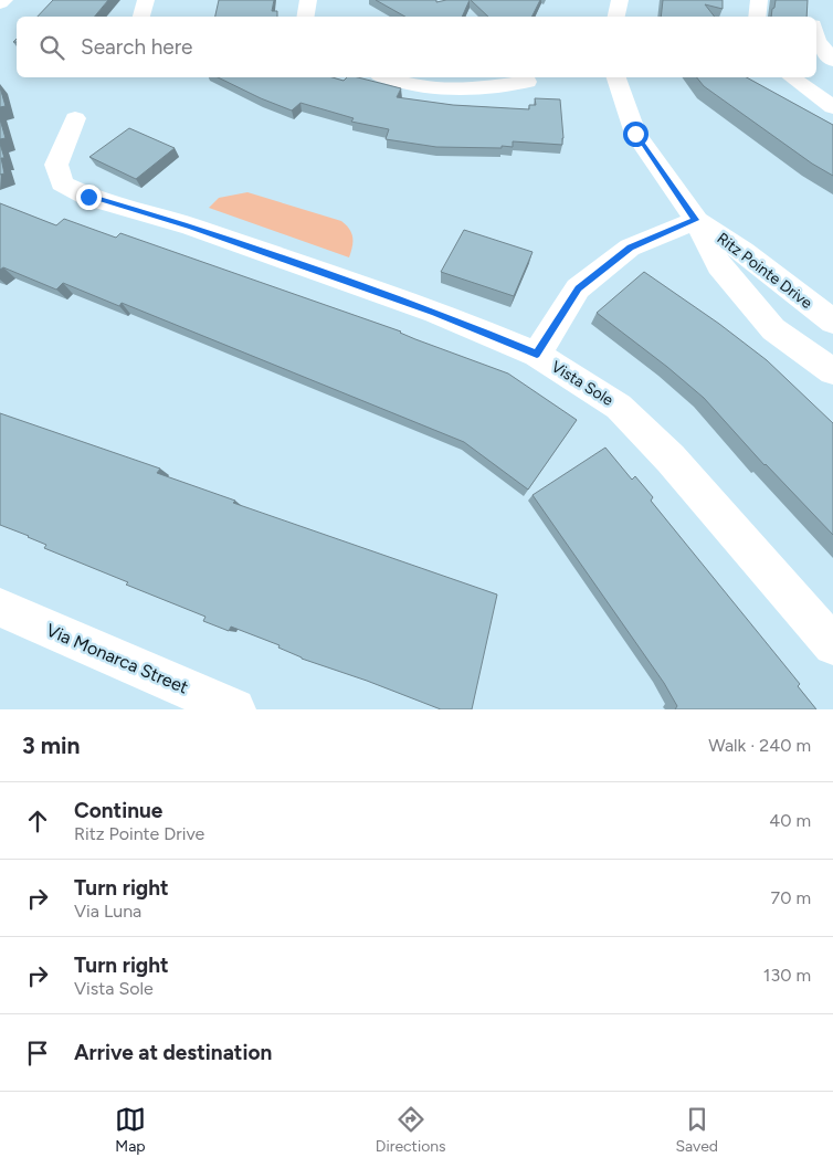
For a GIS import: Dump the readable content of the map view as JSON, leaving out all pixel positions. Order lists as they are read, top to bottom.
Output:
{
  "streets": {
    "street": ["Ritz Pointe Drive", "Vista Sole", "Via Monarca Street"]
  },
  "page": {
    "search": "Search here",
    "heading": ["3 min", "Walk · 240 m"],
    "list": [
      ["Continue", "Ritz Pointe Drive", "40 m"],
      ["Turn right", "Via Luna", "70 m"],
      ["Turn right", "Vista Sole", "130 m"],
      "Arrive at destination"
    ],
    "nav": ["Map", "Directions", "Saved"]
  }
}
